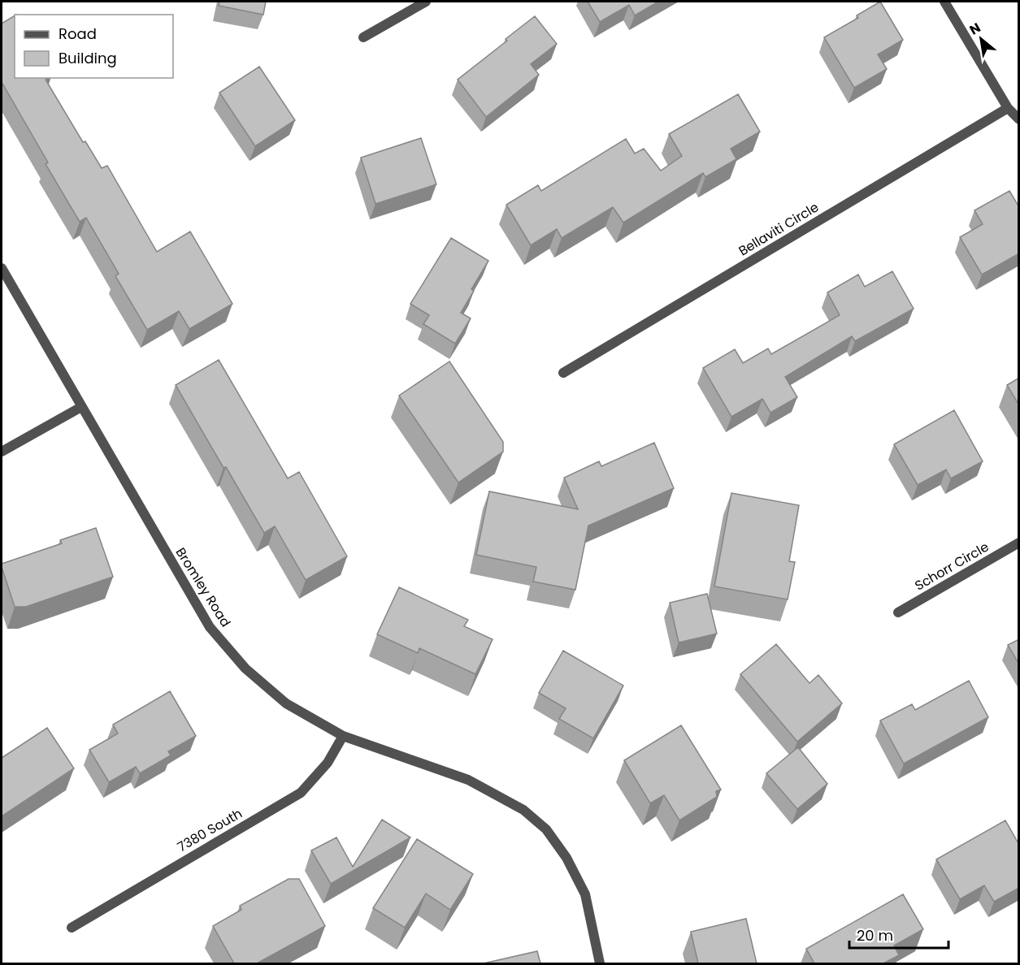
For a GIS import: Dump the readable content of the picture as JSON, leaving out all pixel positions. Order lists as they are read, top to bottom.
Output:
{
  "streets": {
    "street": [
      "Bellaviti Circle",
      "Schorr Circle",
      "Bromley Road",
      "7380 South"
    ]
  },
  "crossings": [
    ["Bromley Road", "7380 South"]
  ],
  "legend": ["Road", "Building"],
  "scale_bar": "20 m",
  "north": "top left"
}
